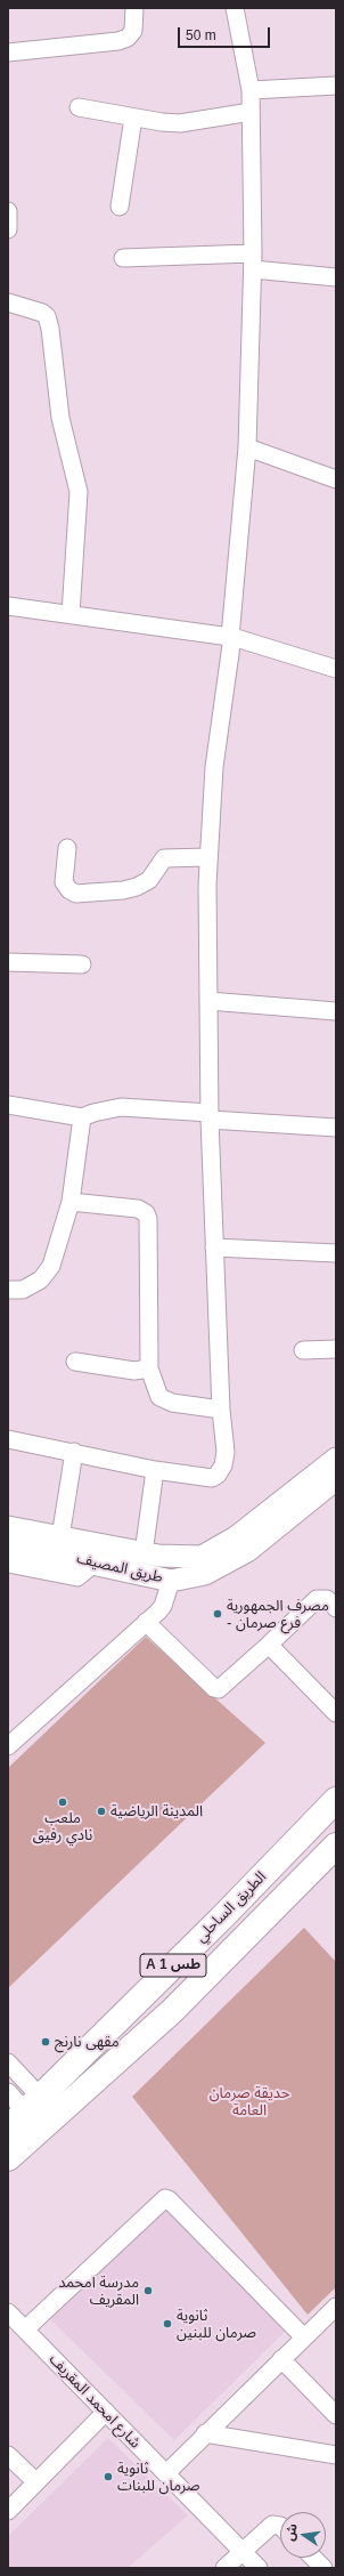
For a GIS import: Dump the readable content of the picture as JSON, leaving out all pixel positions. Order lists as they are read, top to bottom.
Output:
{
  "streets": {
    "highway": ["الطريق الساحلي", "A 1 طس"],
    "main road": ["طريق المصيف"],
    "street": ["شارع امحمد المقريف"]
  },
  "parks": ["حديقة صرمان العامة"],
  "places": [
    "مصرف الجمهورية - فرع صرمان",
    "ملعب نادي رفيق",
    "المدينة الرياضية",
    "مقهى نارنج",
    "مدرسة امحمد المقريف",
    "ثانوية صرمان للبنين",
    "ثانوية صرمان للبنات"
  ],
  "scale_bar": "50 m",
  "north": "left"
}
